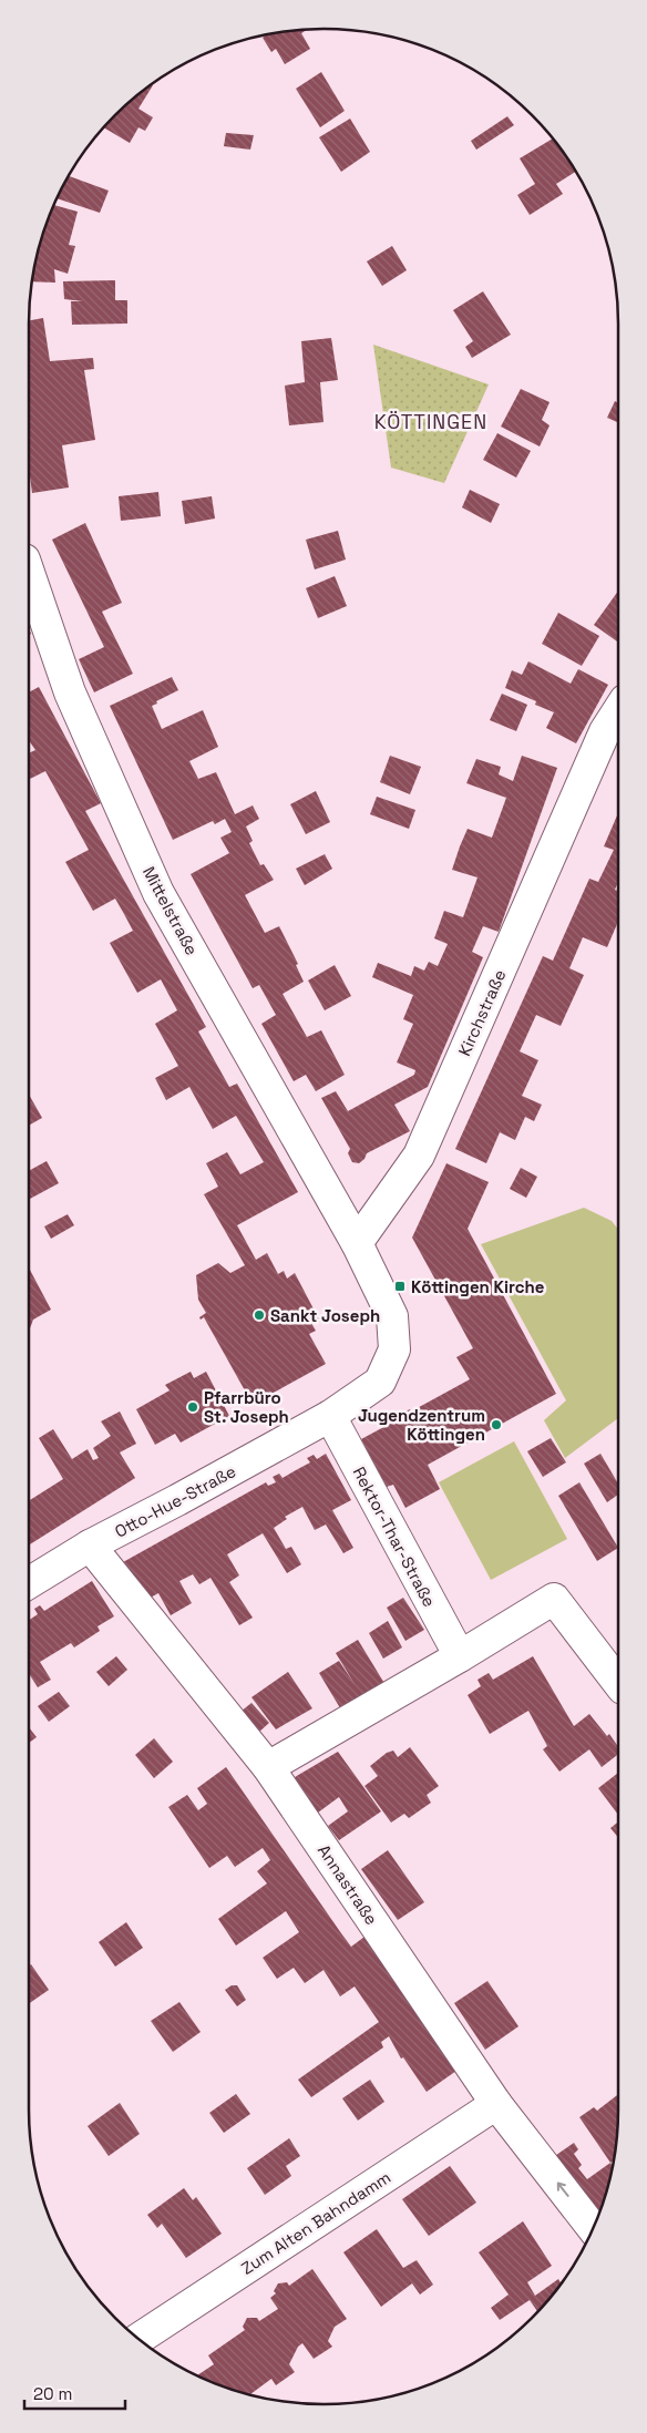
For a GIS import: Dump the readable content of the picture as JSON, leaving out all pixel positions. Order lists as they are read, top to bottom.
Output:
{
  "streets": {
    "street": [
      "Mittelstraße",
      "Kirchstraße",
      "Otto-Hue-Straße",
      "Rektor-Thar-Straße",
      "Annastraße",
      "Zum Alten Bahndamm"
    ]
  },
  "crossings": [
    ["Mittelstraße", "Kirchstraße"],
    ["Mittelstraße", "Otto-Hue-Straße"],
    ["Kirchstraße", "Otto-Hue-Straße"],
    ["Otto-Hue-Straße", "Rektor-Thar-Straße"],
    ["Otto-Hue-Straße", "Annastraße"],
    ["Annastraße", "Zum Alten Bahndamm"]
  ],
  "districts": ["KÖTTINGEN"],
  "places": {
    "transit": ["Köttingen Kirche"],
    "other": ["Sankt Joseph", "Pfarrbüro St. Joseph", "Jugendzentrum Köttingen"]
  },
  "scale_bar": "20 m"
}
